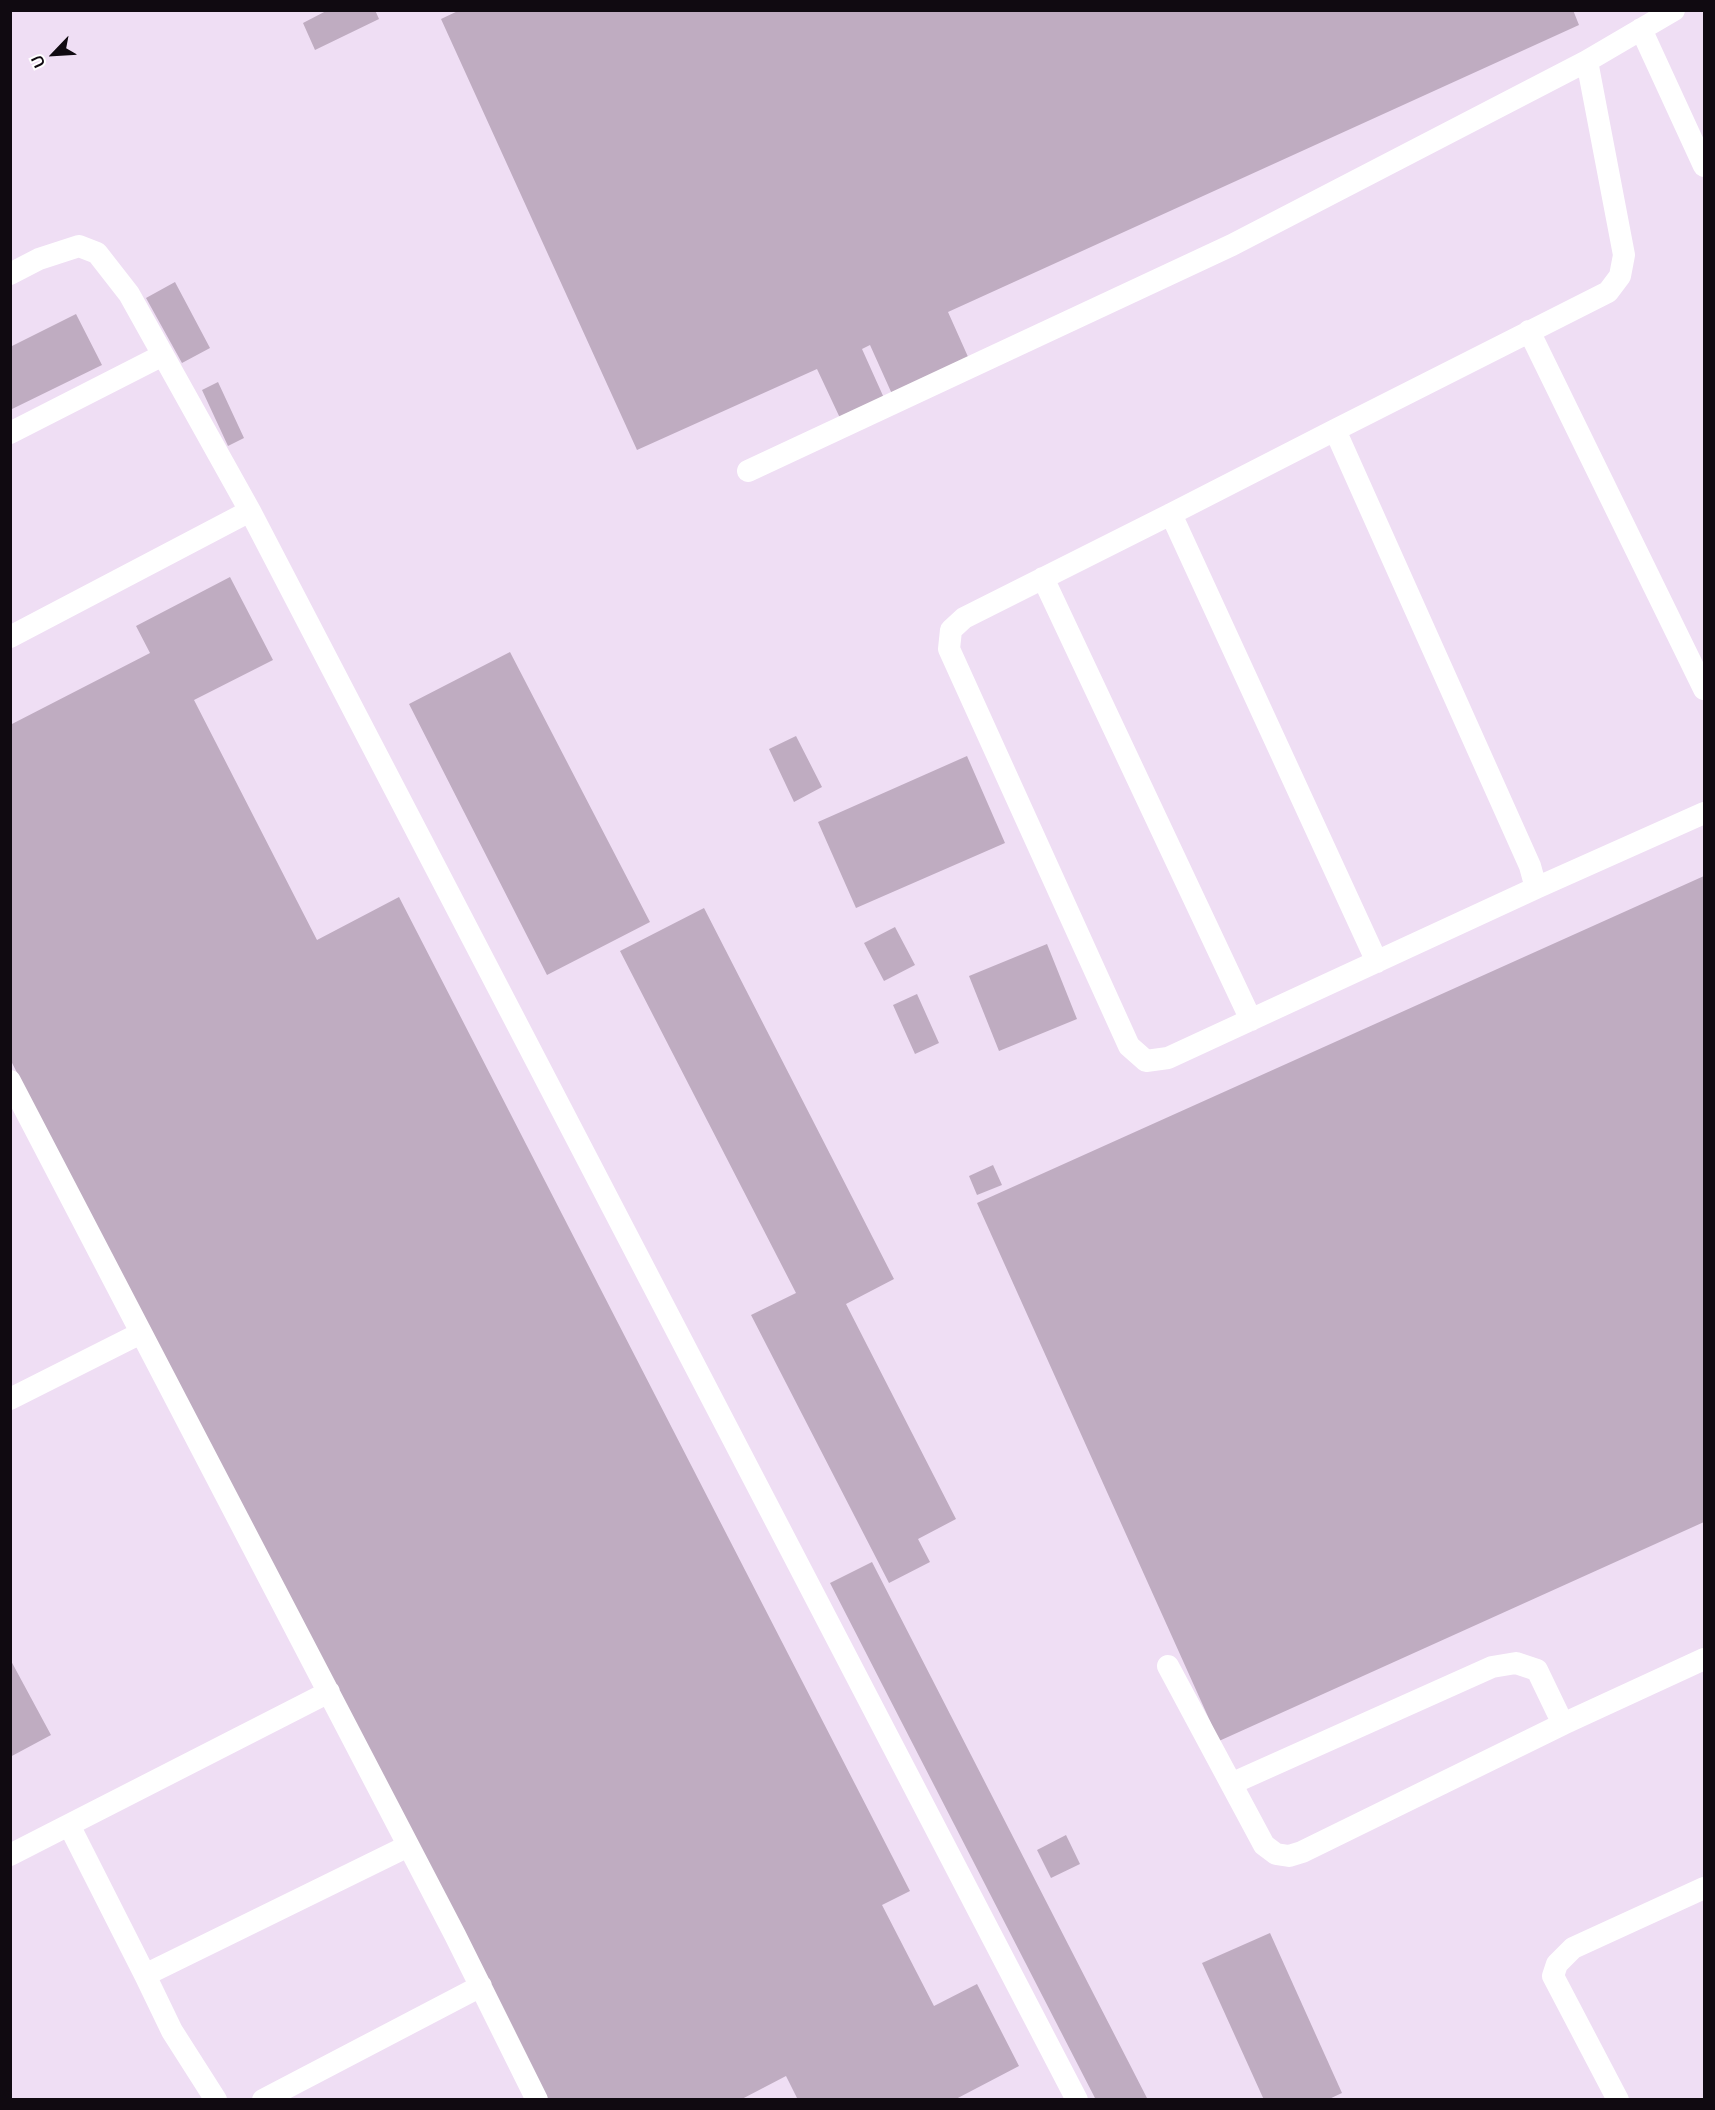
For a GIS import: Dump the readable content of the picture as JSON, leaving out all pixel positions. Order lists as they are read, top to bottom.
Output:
{
  "north": "bottom left"
}
